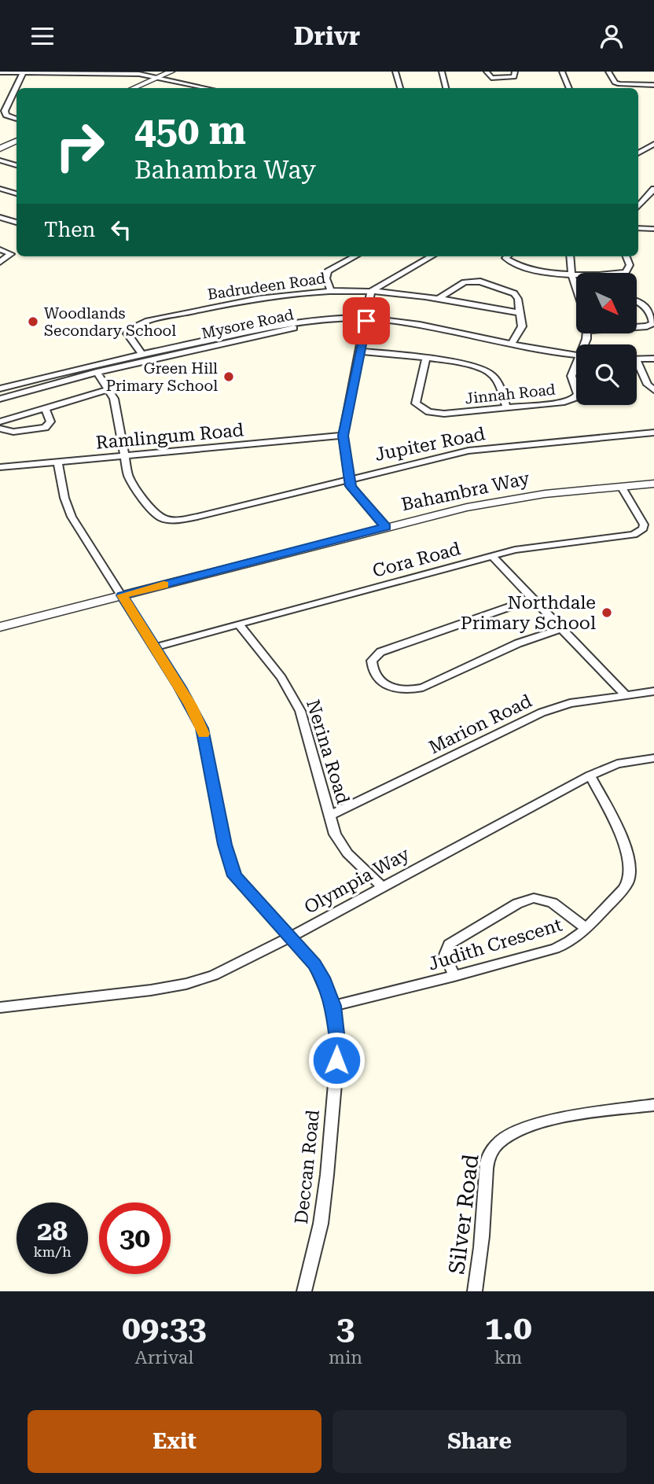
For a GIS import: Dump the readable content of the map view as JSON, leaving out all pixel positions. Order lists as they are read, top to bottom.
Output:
{
  "streets": {
    "street": [
      "Badrudeen Road",
      "Mysore Road",
      "Jinnah Road",
      "Ramlingum Road",
      "Jupiter Road",
      "Bahambra Way",
      "Cora Road",
      "Marion Road",
      "Nerina Road",
      "Olympia Way",
      "Judith Crescent",
      "Deccan Road",
      "Silver Road"
    ]
  },
  "crossings": [
    ["Badrudeen Road", "Mysore Road"],
    ["Ramlingum Road", "Jupiter Road"],
    ["Ramlingum Road", "Deccan Road"],
    ["Bahambra Way", "Cora Road"],
    ["Bahambra Way", "Deccan Road"],
    ["Cora Road", "Nerina Road"],
    ["Cora Road", "Deccan Road"],
    ["Marion Road", "Nerina Road"],
    ["Nerina Road", "Olympia Way"],
    ["Olympia Way", "Judith Crescent"],
    ["Olympia Way", "Deccan Road"],
    ["Judith Crescent", "Deccan Road"]
  ],
  "places": ["Woodlands Secondary School", "Green Hill Primary School", "Northdale Primary School"],
  "north": "bottom right",
  "page": {
    "header": "Drivr",
    "turn": ["450 m", "Bahambra Way"],
    "then": "Then",
    "speed": "28 km/h",
    "limit": "30",
    "eta": [
      "09:33",
      "Arrival",
      "3",
      "min",
      "1.0",
      "km"
    ],
    "buttons": ["Exit", "Share"]
  }
}
